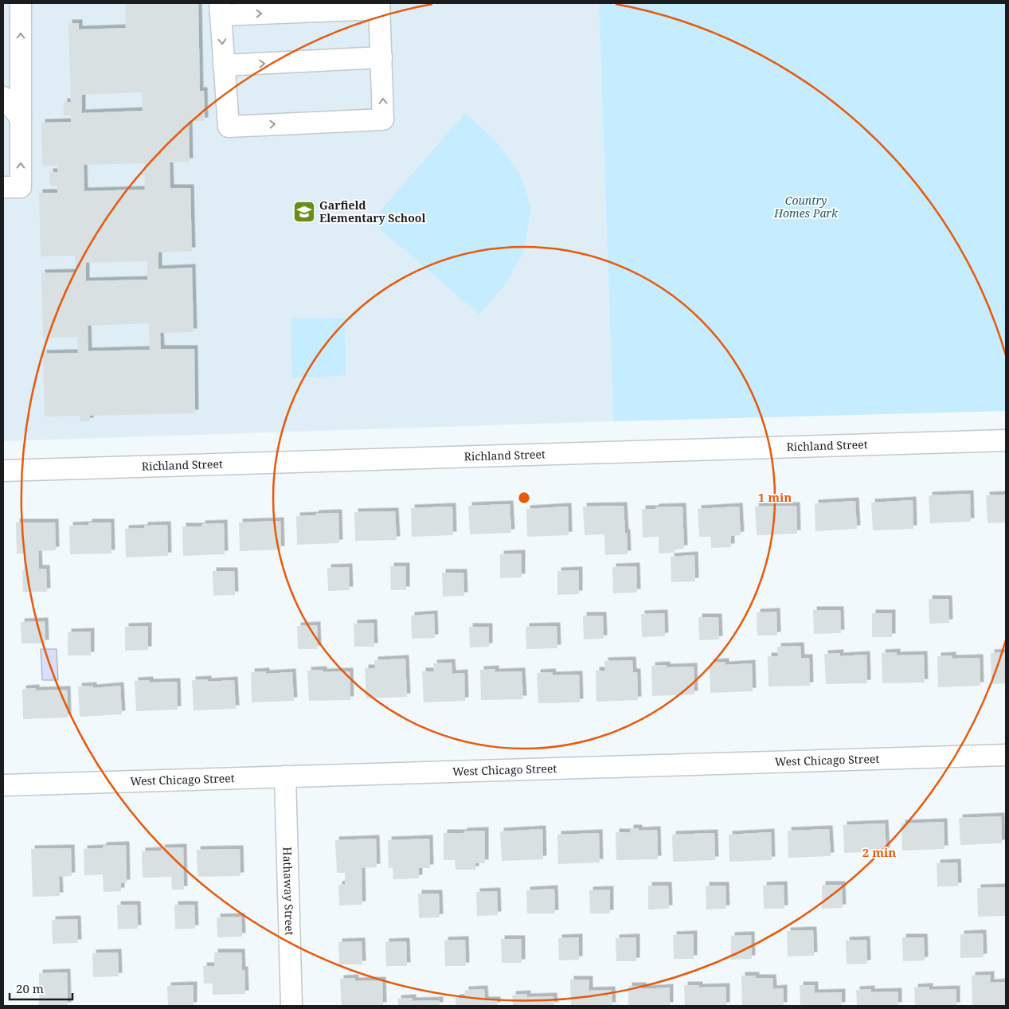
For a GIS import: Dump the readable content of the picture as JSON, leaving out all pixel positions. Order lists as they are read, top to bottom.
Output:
{
  "streets": {
    "street": ["Richland Street", "West Chicago Street", "Hathaway Street"]
  },
  "crossings": [
    ["West Chicago Street", "Hathaway Street"]
  ],
  "parks": ["Country Homes Park"],
  "places": {
    "school or university": ["Garfield Elementary School"]
  },
  "scale_bar": "20 m",
  "rings": ["1 min", "2 min"]
}
